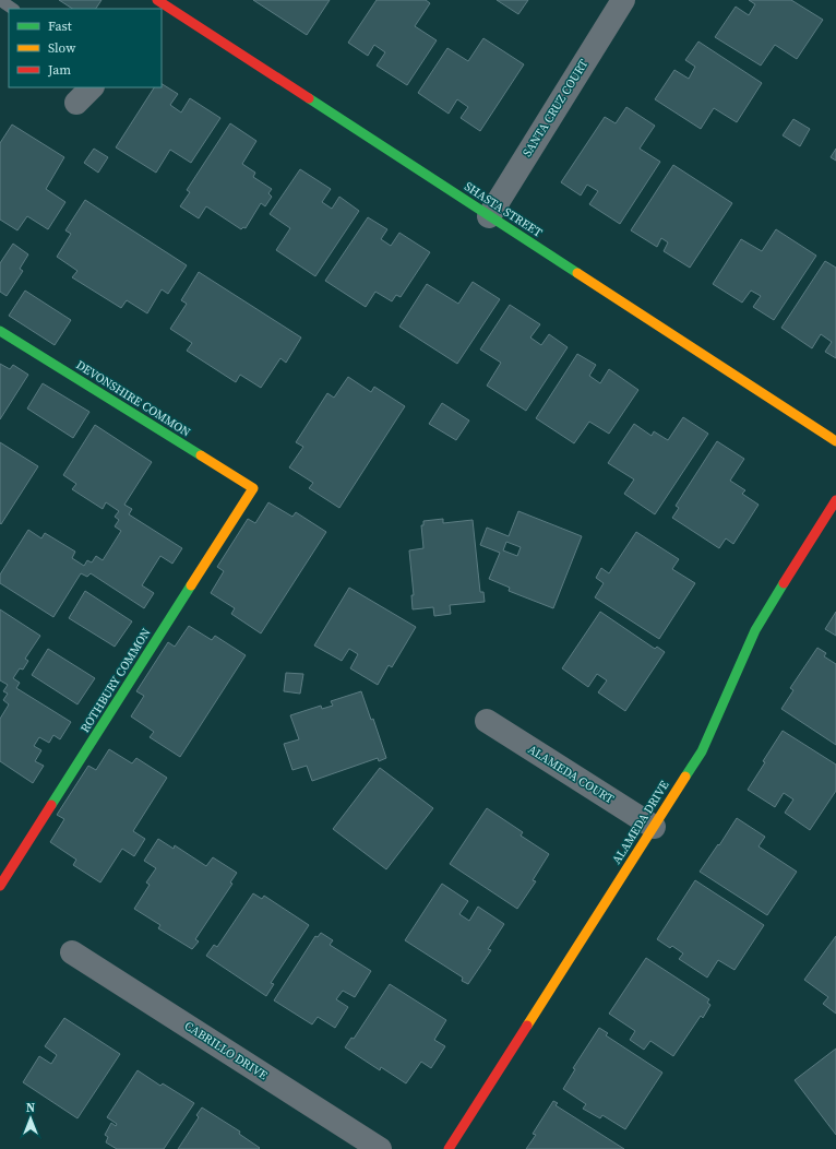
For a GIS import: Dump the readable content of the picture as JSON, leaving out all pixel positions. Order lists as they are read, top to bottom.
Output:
{
  "streets": {
    "street": [
      "SANTA CRUZ COURT",
      "SHASTA STREET",
      "DEVONSHIRE COMMON",
      "ROTHBURY COMMON",
      "ALAMEDA COURT",
      "ALAMEDA DRIVE",
      "CABRILLO DRIVE"
    ]
  },
  "crossings": [
    ["SANTA CRUZ COURT", "SHASTA STREET"],
    ["DEVONSHIRE COMMON", "ROTHBURY COMMON"],
    ["ALAMEDA COURT", "ALAMEDA DRIVE"]
  ],
  "legend": ["Fast", "Slow", "Jam"],
  "north": "top"
}
